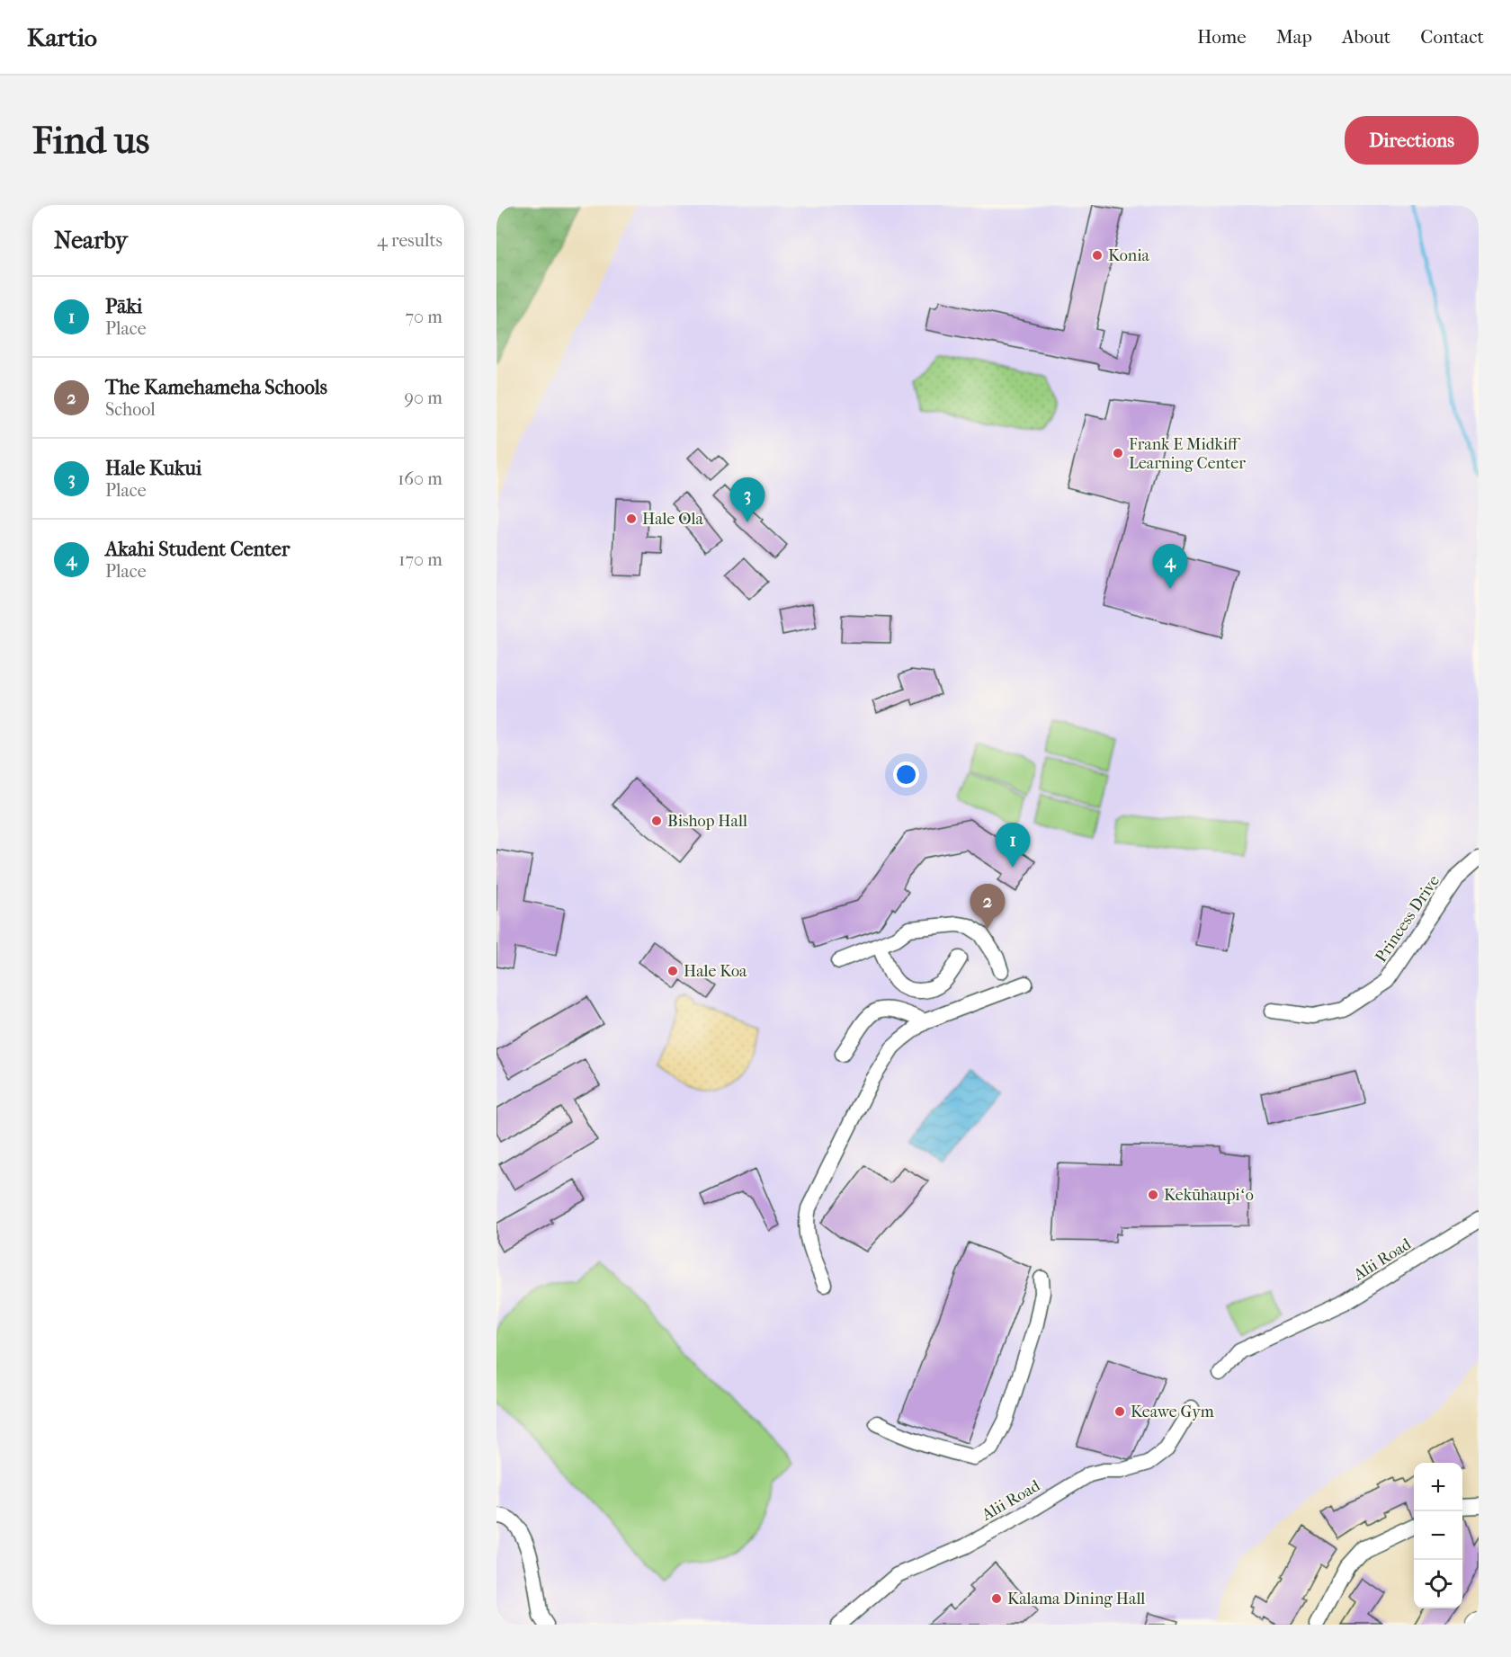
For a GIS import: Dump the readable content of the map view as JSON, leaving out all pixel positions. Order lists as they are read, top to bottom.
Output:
{
  "streets": {
    "street": ["Princess Drive", "Alii Road"]
  },
  "places": [
    "Konia",
    "Frank E Midkiff Learning Center",
    "Hale Ola",
    "Bishop Hall",
    "Hale Koa",
    "Kekūhaupiʻo",
    "Keawe Gym",
    "Kalama Dining Hall"
  ],
  "page": {
    "header": "Kartio",
    "nav": [
      "Home",
      "Map",
      "About",
      "Contact"
    ],
    "buttons": "Directions",
    "title": "Find us",
    "heading": ["Nearby", "4 results"],
    "list": [
      {
        "mark": "1",
        "name": "Pāki",
        "note": "Place",
        "value": "70 m"
      },
      {
        "mark": "2",
        "name": "The Kamehameha Schools",
        "note": "School",
        "value": "90 m"
      },
      {
        "mark": "3",
        "name": "Hale Kukui",
        "note": "Place",
        "value": "160 m"
      },
      {
        "mark": "4",
        "name": "Akahi Student Center",
        "note": "Place",
        "value": "170 m"
      }
    ],
    "pins": [
      "3",
      "4",
      "1",
      "2"
    ],
    "map_buttons": ["+", "−"]
  }
}
